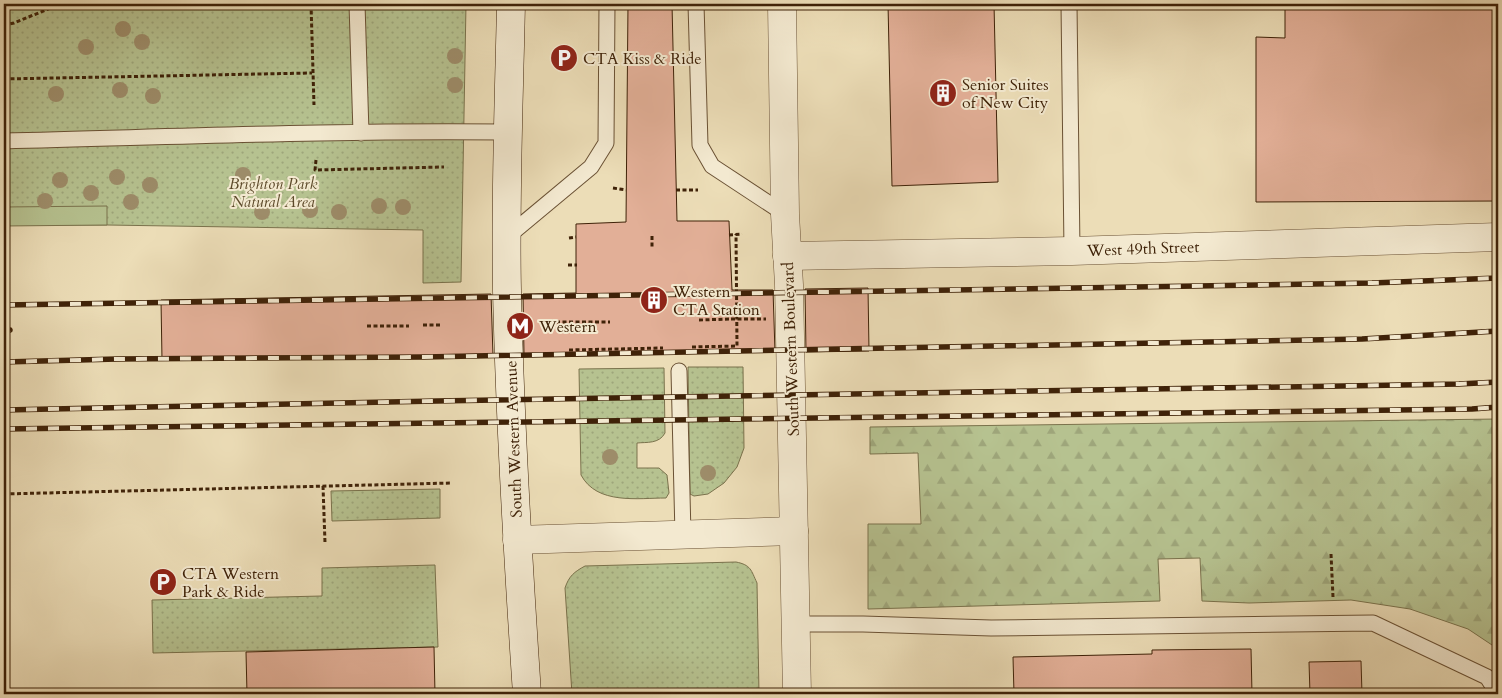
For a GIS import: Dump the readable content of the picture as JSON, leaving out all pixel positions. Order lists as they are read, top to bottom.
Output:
{
  "streets": {
    "street": ["West 49th Street", "South Western Boulevard", "South Western Avenue"]
  },
  "crossings": [
    ["West 49th Street", "South Western Boulevard"]
  ],
  "parks": ["Brighton Park Natural Area"],
  "places": {
    "parking": ["CTA Kiss & Ride", "CTA Western Park & Ride"],
    "building": ["Senior Suites of New City", "Western CTA Station"],
    "metro station": ["Western"]
  }
}
